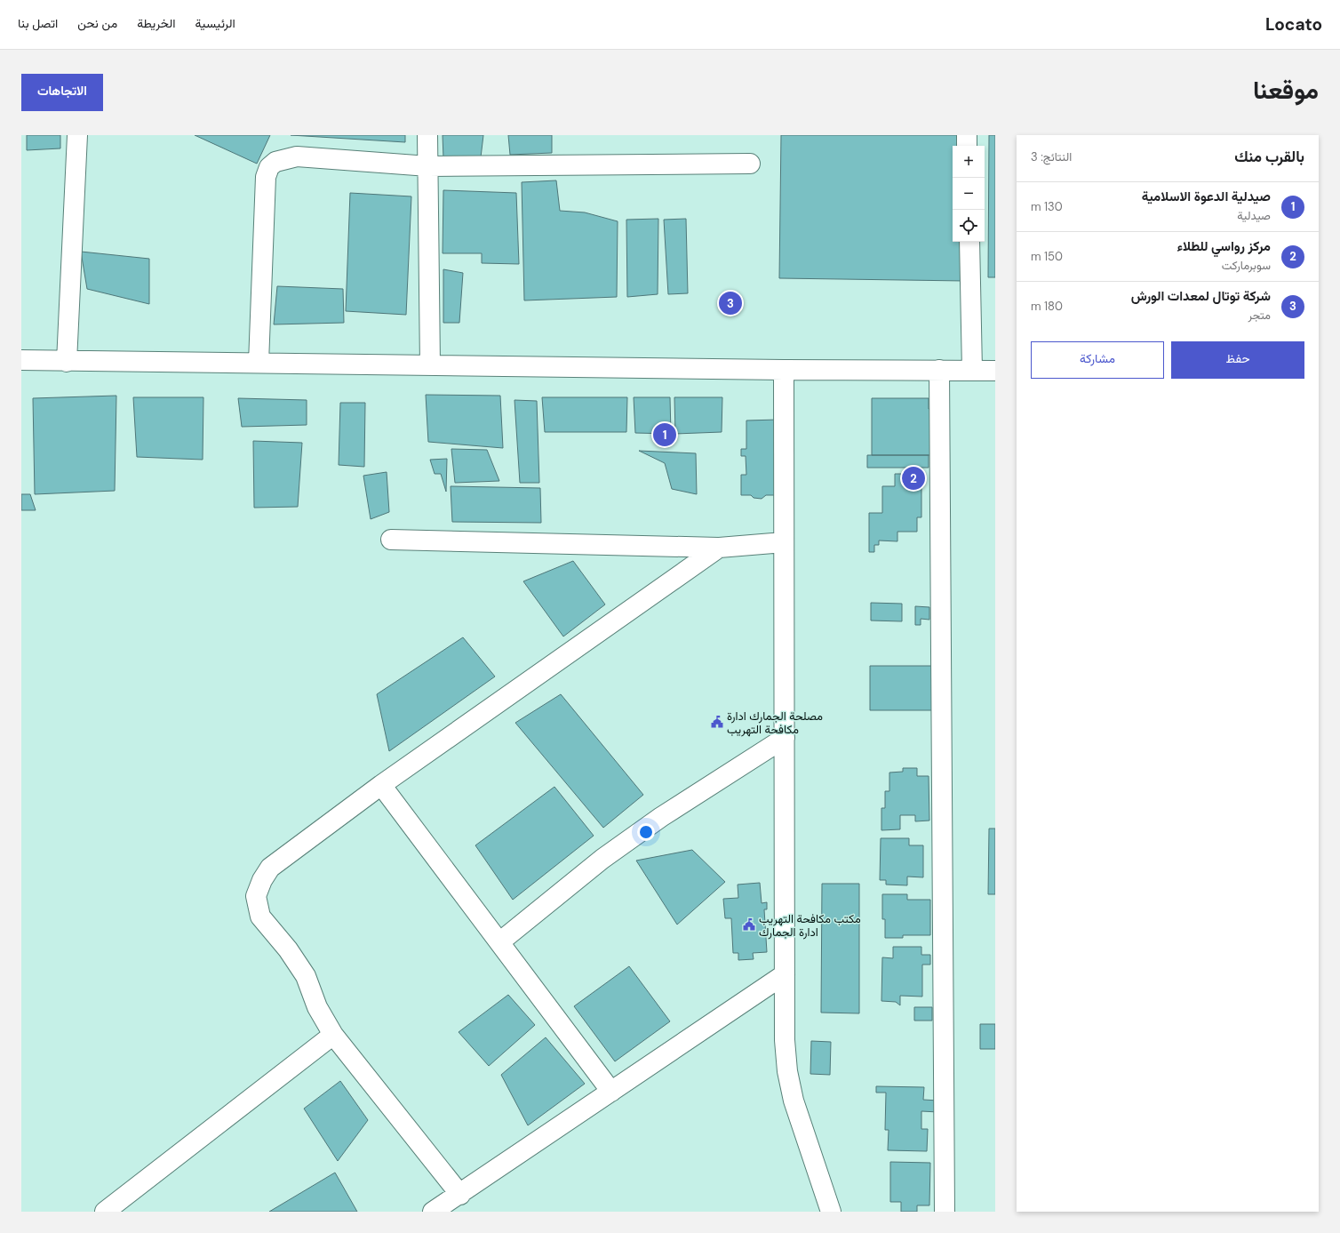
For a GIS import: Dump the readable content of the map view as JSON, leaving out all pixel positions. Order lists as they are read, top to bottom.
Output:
{
  "places": {
    "public building": ["مصلحة الجمارك ادارة مكافحة التهريب", "مكتب مكافحة التهريب ادارة الجمارك"]
  },
  "page": {
    "header": "Locato",
    "nav": [
      "الرئيسية",
      "الخريطة",
      "من نحن",
      "اتصل بنا"
    ],
    "title": "موقعنا",
    "buttons": [
      "الاتجاهات",
      ["حفظ", "مشاركة"]
    ],
    "heading": ["بالقرب منك", "النتائج: 3"],
    "map_buttons": ["+", "−"],
    "list": [
      {
        "mark": "1",
        "name": "صيدلية الدعوة الاسلامية",
        "note": "صيدلية",
        "value": "130 m"
      },
      {
        "mark": "2",
        "name": "مركز رواسي للطلاء",
        "note": "سوبرماركت",
        "value": "150 m"
      },
      {
        "mark": "3",
        "name": "شركة توتال لمعدات الورش",
        "note": "متجر",
        "value": "180 m"
      }
    ],
    "pins": ["3", "1", "2"]
  }
}
